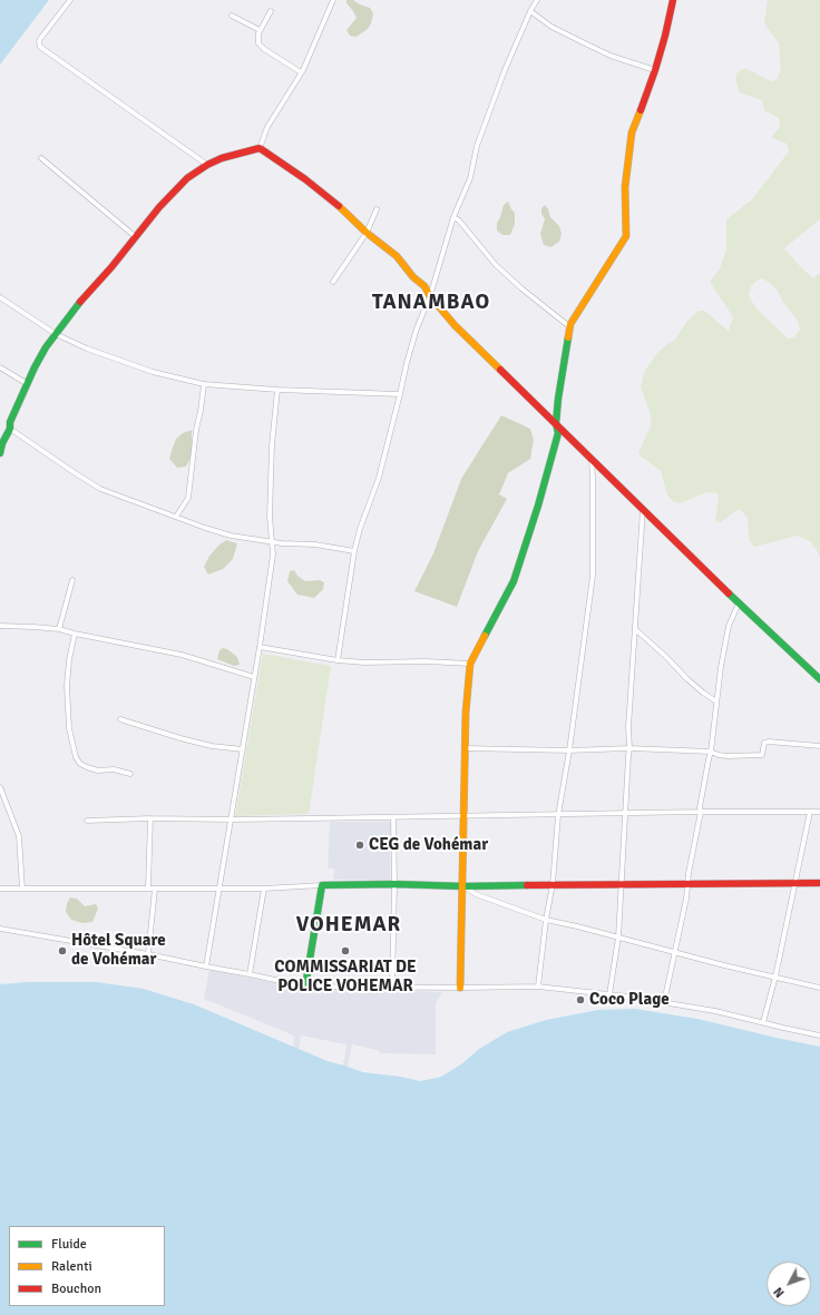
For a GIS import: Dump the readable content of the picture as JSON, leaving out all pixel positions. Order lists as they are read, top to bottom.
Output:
{
  "districts": ["TANAMBAO", "VOHEMAR"],
  "places": [
    "CEG de Vohémar",
    "Hôtel Square de Vohémar",
    "COMMISSARIAT DE POLICE VOHEMAR",
    "Coco Plage"
  ],
  "legend": ["Fluide", "Ralenti", "Bouchon"],
  "north": "bottom left"
}
